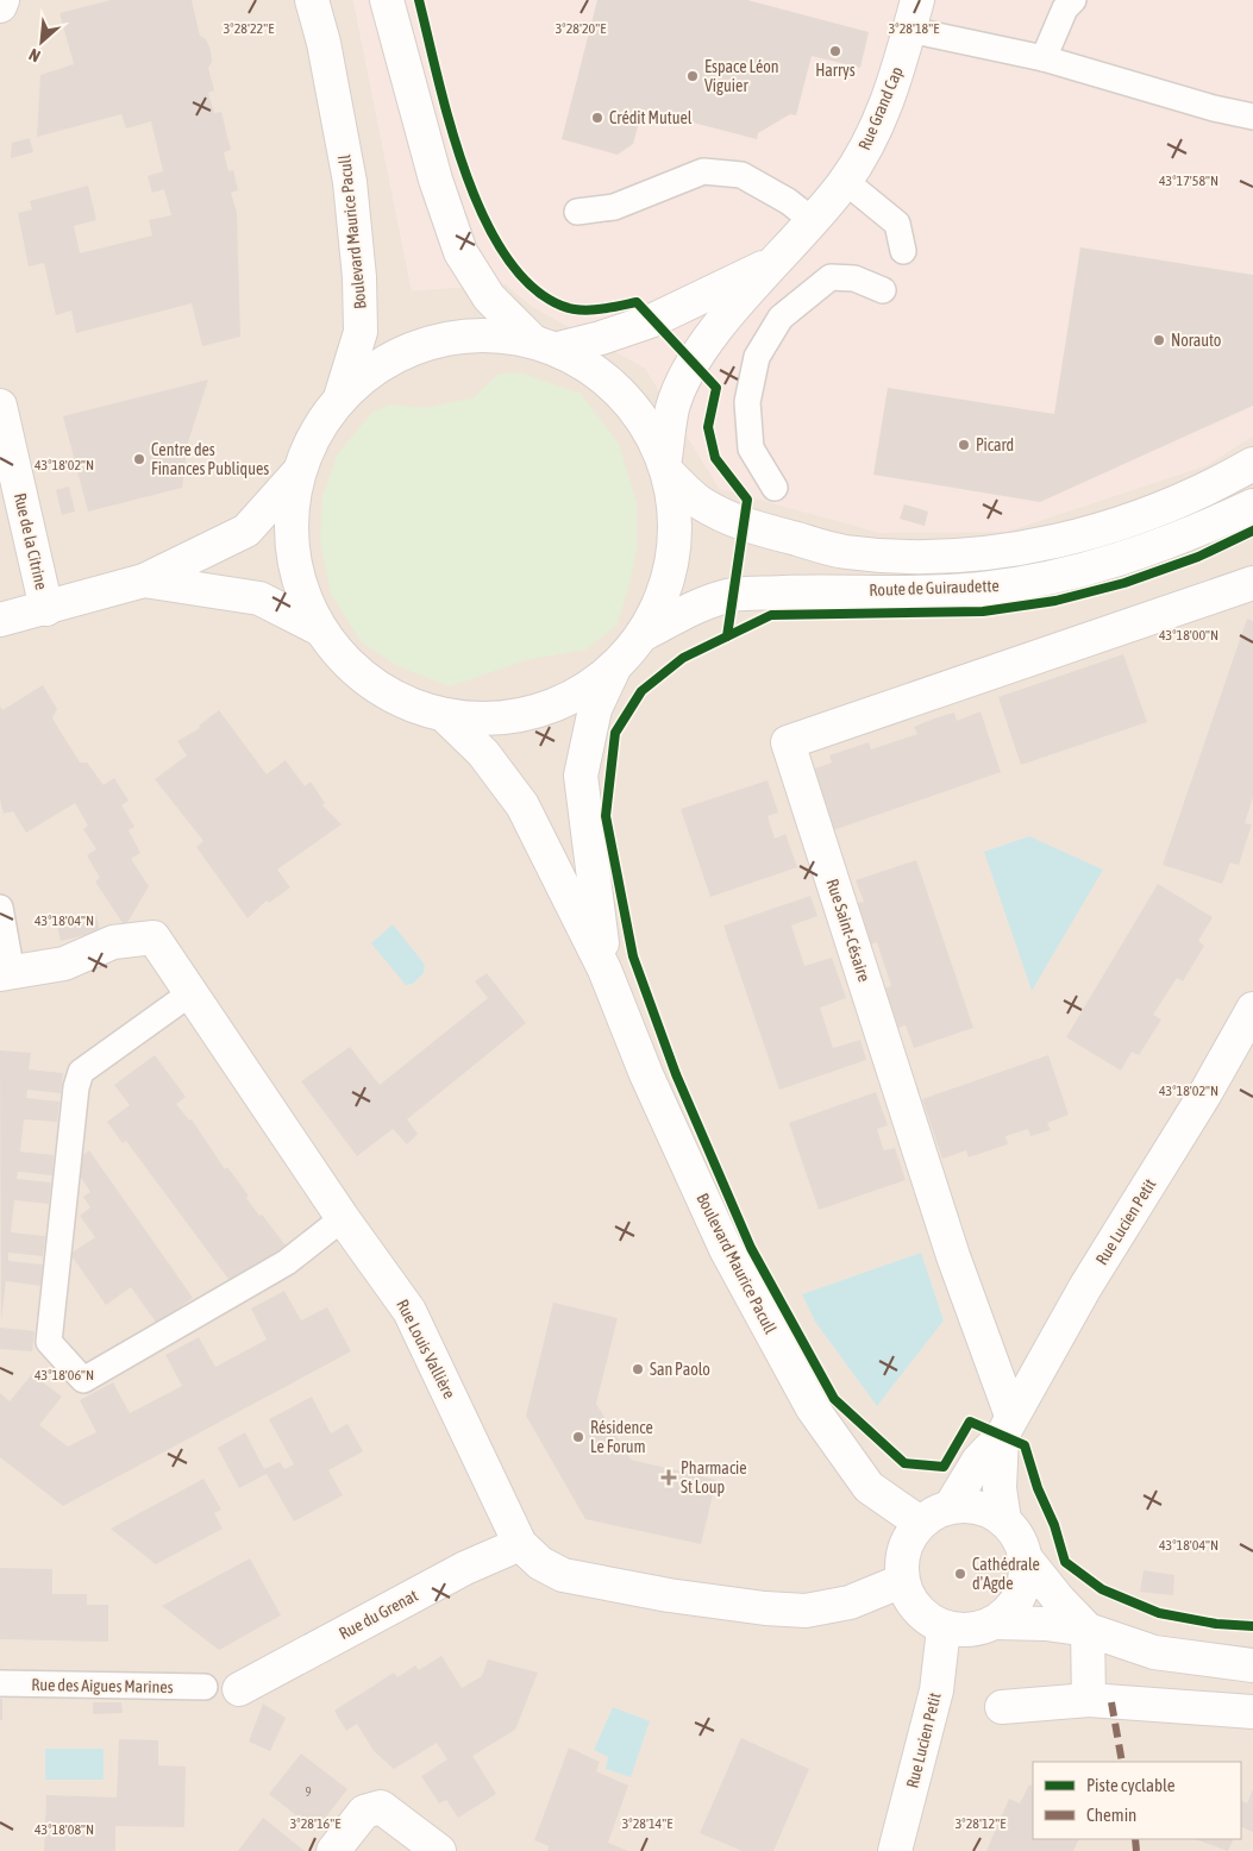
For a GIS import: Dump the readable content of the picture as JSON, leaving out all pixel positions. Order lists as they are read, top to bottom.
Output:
{
  "streets": {
    "street": [
      "Rue Grand Cap",
      "Boulevard Maurice Pacull",
      "Rue de la Citrine",
      "Route de Guiraudette",
      "Rue Saint-Césaire",
      "Rue Lucien Petit",
      "Rue Louis Vallière",
      "Rue du Grenat"
    ],
    "lane": ["Rue des Aigues Marines"]
  },
  "crossings": [
    ["Rue Grand Cap", "Boulevard Maurice Pacull"],
    ["Rue Grand Cap", "Route de Guiraudette"],
    ["Boulevard Maurice Pacull", "Rue Lucien Petit"],
    ["Boulevard Maurice Pacull", "Rue Louis Vallière"],
    ["Rue Saint-Césaire", "Rue Lucien Petit"],
    ["Rue Lucien Petit", "Rue Louis Vallière"],
    ["Rue Louis Vallière", "Rue du Grenat"]
  ],
  "places": {
    "other": [
      "Harrys",
      "Espace Léon Viguier",
      "Crédit Mutuel",
      "Norauto",
      "Picard",
      "Centre des Finances Publiques",
      "San Paolo",
      "Résidence Le Forum",
      "Cathédrale d'Agde"
    ],
    "health": ["Pharmacie St Loup"]
  },
  "house_numbers": ["9"],
  "legend": ["Piste cyclable", "Chemin"],
  "north": "bottom left",
  "coordinates": [
    "3°28'22\"E",
    "3°28'20\"E",
    "3°28'18\"E",
    "43°17'58\"N",
    "43°18'02\"N",
    "43°18'00\"N",
    "43°18'04\"N",
    "43°18'06\"N",
    "3°28'16\"E",
    "3°28'14\"E",
    "3°28'12\"E",
    "43°18'08\"N"
  ]
}
